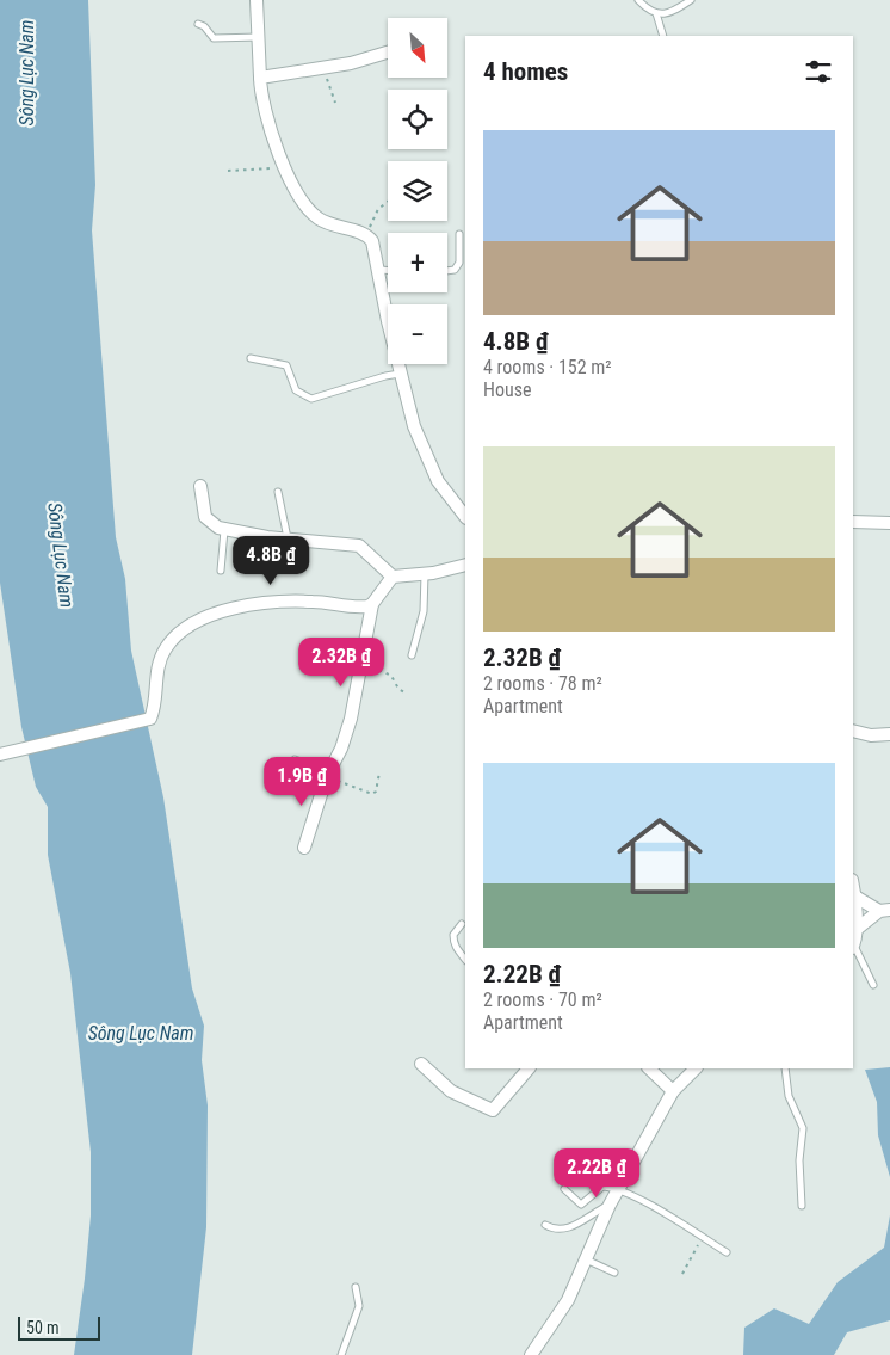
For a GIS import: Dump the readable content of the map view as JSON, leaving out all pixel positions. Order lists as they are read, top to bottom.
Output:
{
  "water": ["Sông Lục Nam"],
  "scale_bar": "50 m",
  "north": "bottom right",
  "page": {
    "map_buttons": ["+", "−"],
    "heading": "4 homes",
    "list": [
      {
        "name": "4.8B ₫",
        "note": "4 rooms · 152 m² · House"
      },
      {
        "name": "2.32B ₫",
        "note": "2 rooms · 78 m² · Apartment"
      },
      {
        "name": "2.22B ₫",
        "note": "2 rooms · 70 m² · Apartment"
      }
    ],
    "price": [
      "4.8B ₫",
      "2.32B ₫",
      "1.9B ₫",
      "2.22B ₫"
    ],
    "scale": "50 m"
  }
}
